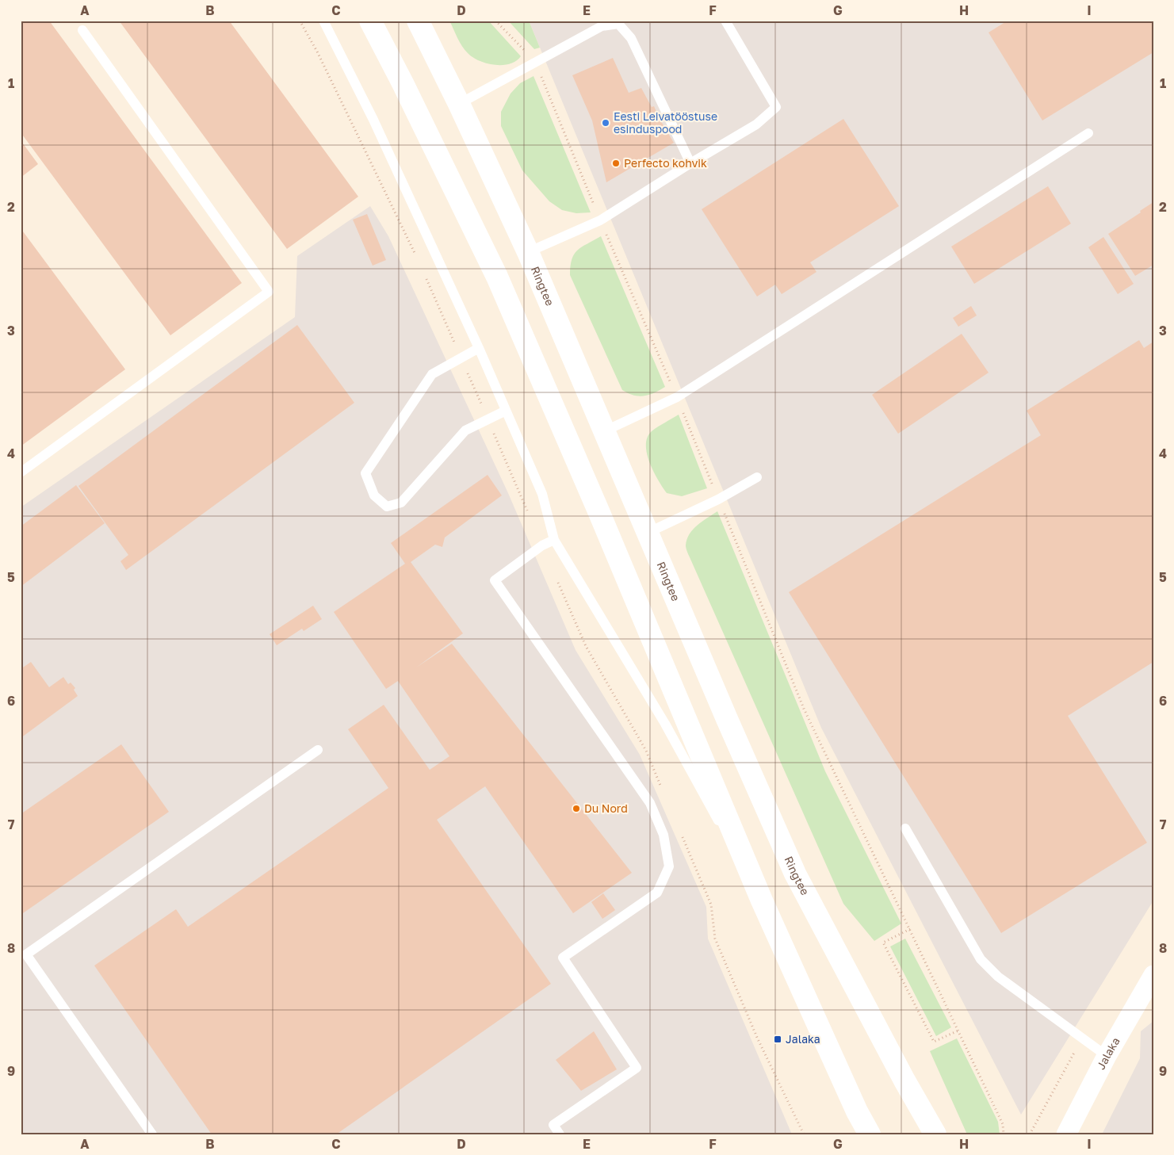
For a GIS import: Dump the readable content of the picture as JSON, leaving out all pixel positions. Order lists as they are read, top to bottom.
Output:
{
  "streets": {
    "main road": ["Ringtee"],
    "street": ["Jalaka"]
  },
  "places": {
    "other": ["Eesti Leivatööstuse esinduspood", "Perfecto kohvik", "Du Nord"],
    "transit": ["Jalaka"]
  },
  "grid": {
    "columns": [
      "A",
      "B",
      "C",
      "D",
      "E",
      "F",
      "G",
      "H",
      "I"
    ],
    "rows": [
      "1",
      "2",
      "3",
      "4",
      "5",
      "6",
      "7",
      "8",
      "9"
    ]
  }
}
